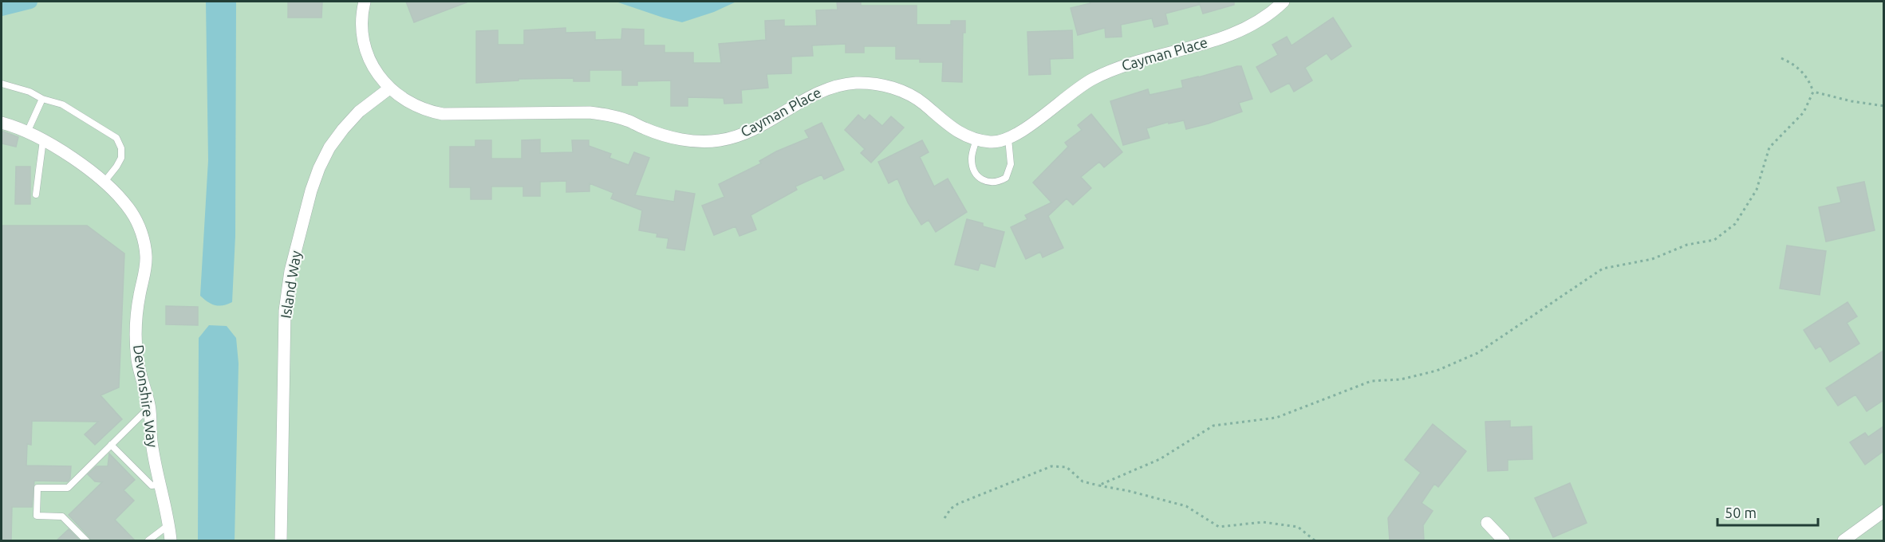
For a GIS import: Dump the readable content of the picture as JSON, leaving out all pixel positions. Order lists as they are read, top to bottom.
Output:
{
  "streets": {
    "street": ["Cayman Place", "Island Way", "Devonshire Way"]
  },
  "crossings": [
    ["Cayman Place", "Island Way"]
  ],
  "scale_bar": "50 m"
}
